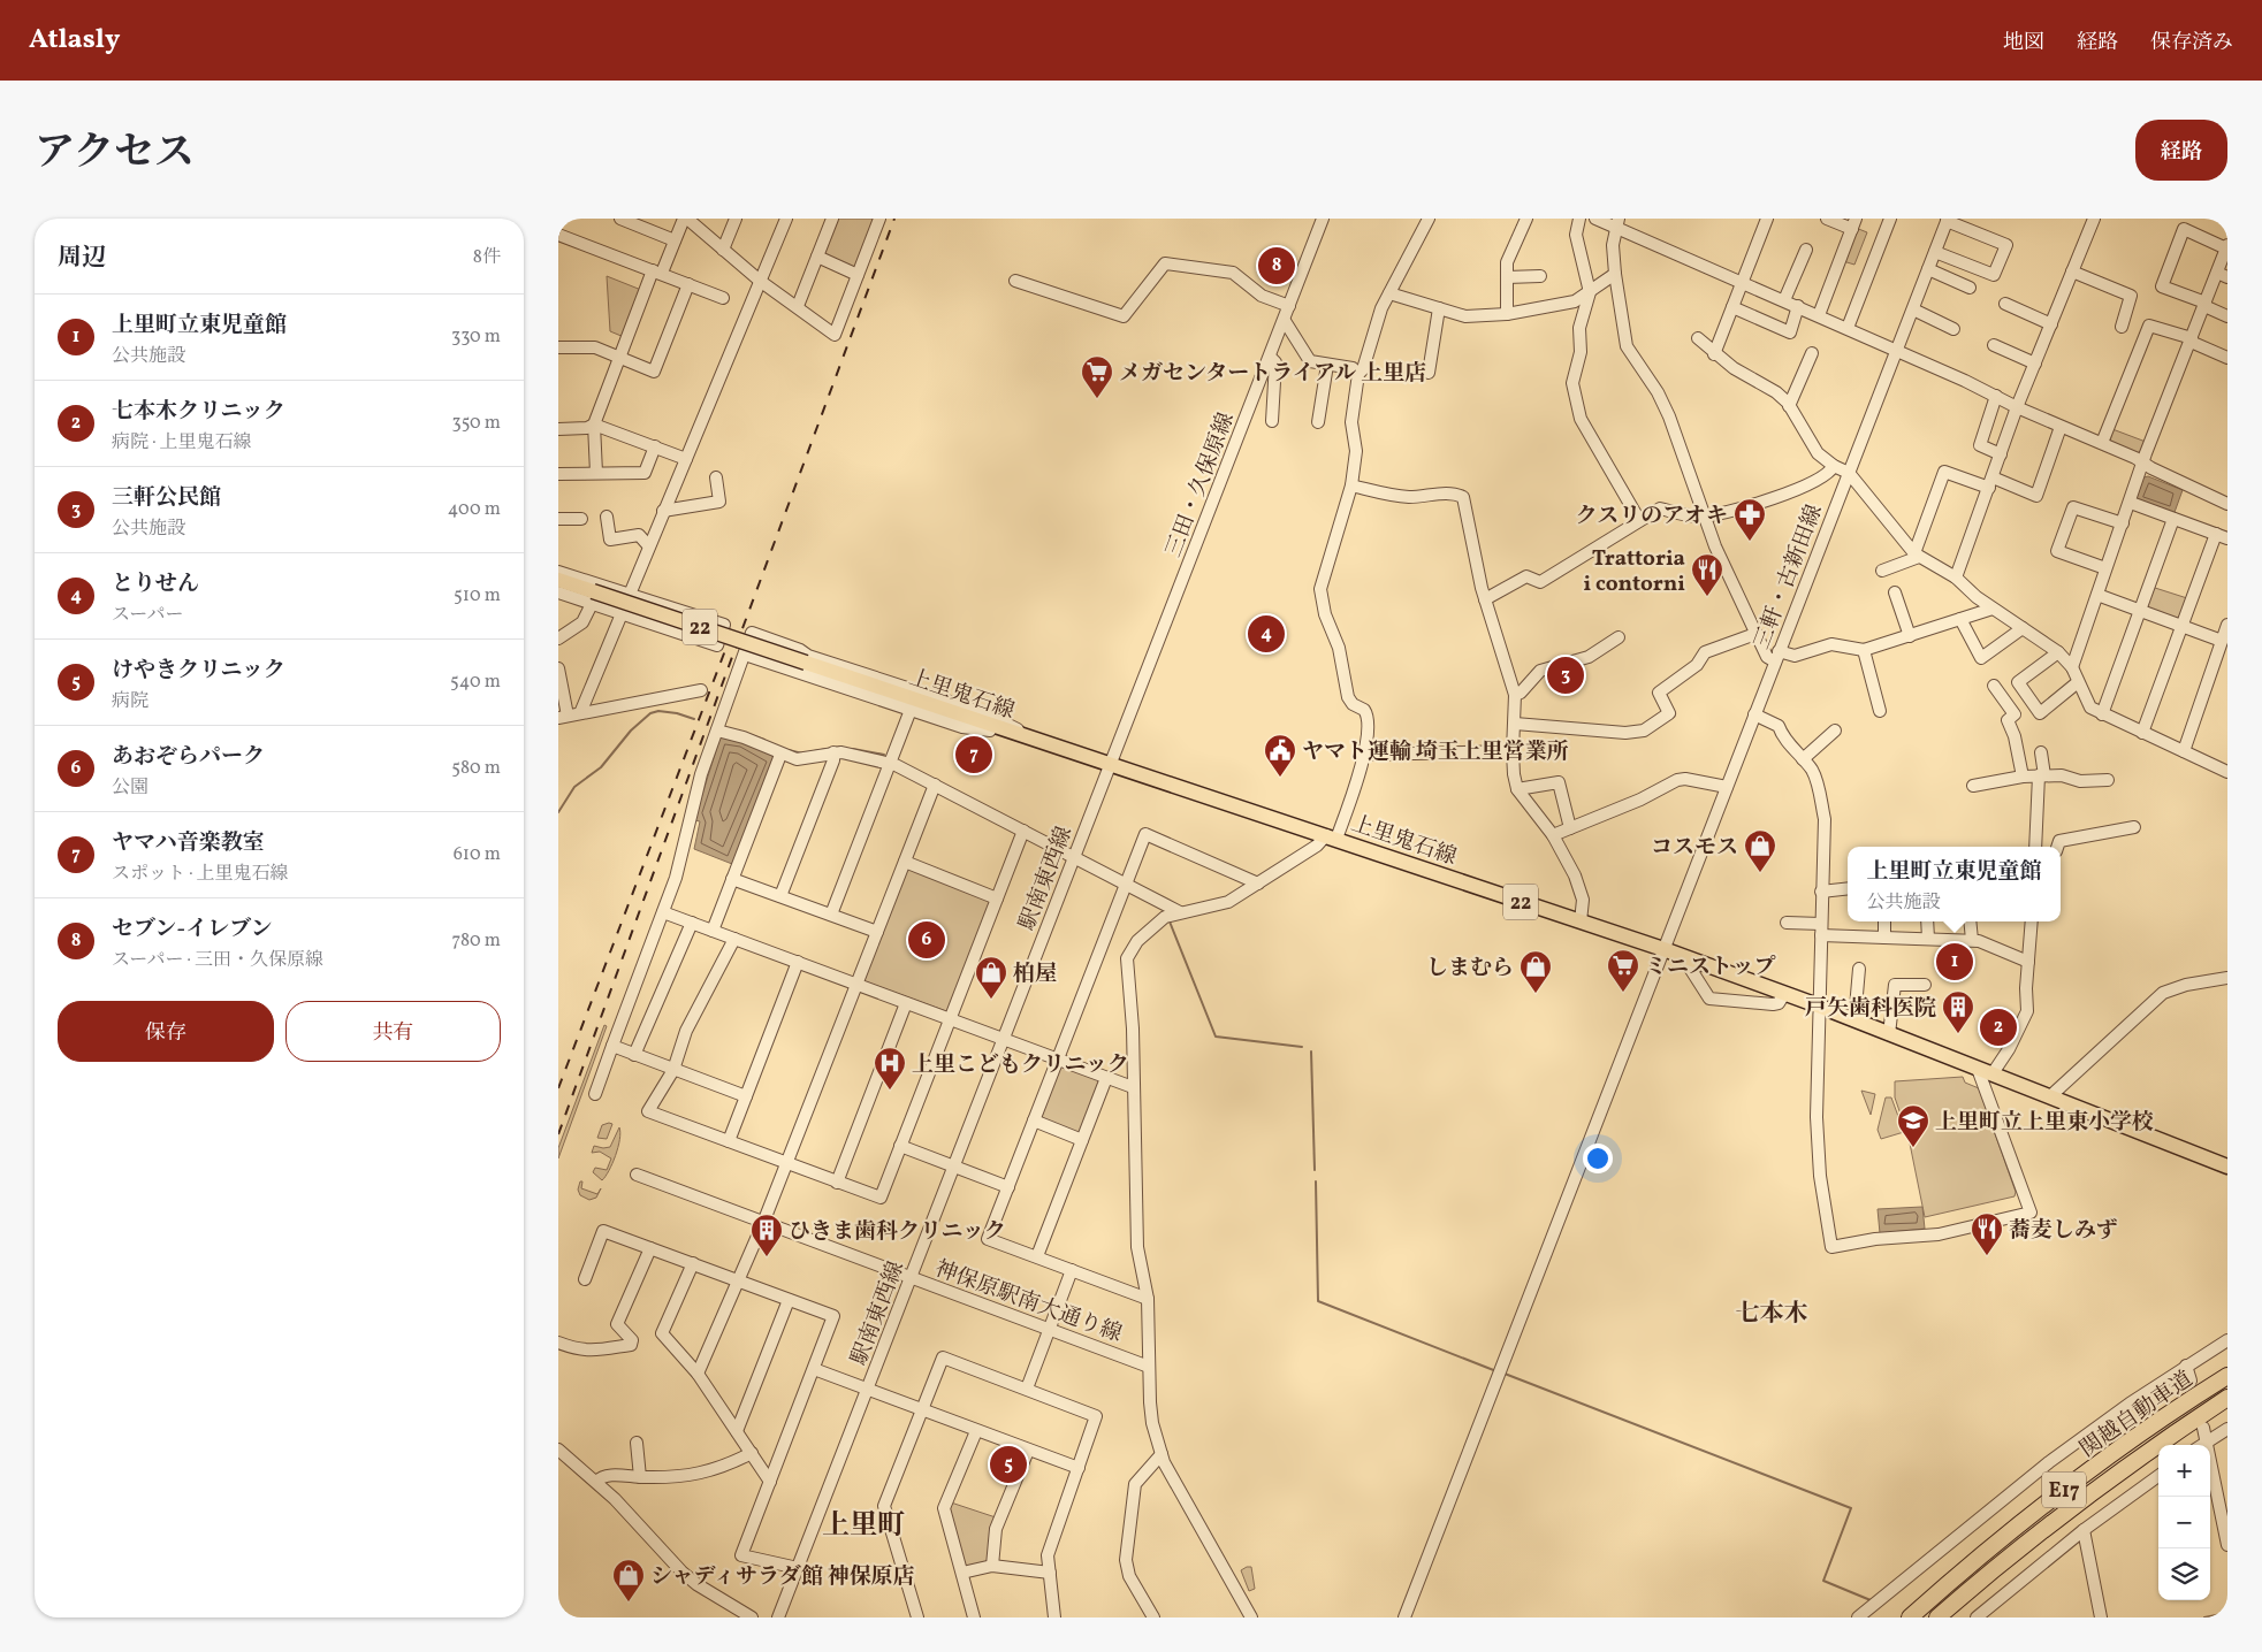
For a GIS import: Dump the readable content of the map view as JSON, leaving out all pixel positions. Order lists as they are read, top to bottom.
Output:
{
  "streets": {
    "highway": ["関越自動車道", "E17"],
    "main road": ["22", "上里鬼石線"],
    "street": [
      "三田・久保原線",
      "三軒・古新田線",
      "駅南東西線",
      "神保原駅南大通り線"
    ]
  },
  "crossings": [
    ["三田・久保原線", "上里鬼石線"],
    ["三田・久保原線", "駅南東西線"],
    ["三軒・古新田線", "上里鬼石線"],
    ["上里鬼石線", "駅南東西線"],
    ["駅南東西線", "神保原駅南大通り線"]
  ],
  "districts": ["七本木", "上里町"],
  "places": {
    "supermarket": ["メガセンタートライアル 上里店", "ミニストップ"],
    "pharmacy": ["クスリのアオキ"],
    "restaurant": ["Trattoria i contorni", "蕎麦しみず"],
    "public building": ["ヤマト運輸 埼玉上里営業所"],
    "shop": [
      "コスモス",
      "しまむら",
      "柏屋",
      "シャディサラダ館 神保原店"
    ],
    "building": ["戸矢歯科医院", "ひきま歯科クリニック"],
    "hospital": ["上里こどもクリニック"],
    "school or university": ["上里町立上里東小学校"]
  },
  "page": {
    "header": "Atlasly",
    "nav": ["地図", "経路", "保存済み"],
    "title": "アクセス",
    "buttons": [
      "経路",
      ["保存", "共有"]
    ],
    "heading": ["周辺", "8件"],
    "pins": [
      "8",
      "4",
      "3",
      "7",
      "6",
      "1",
      "2",
      "5"
    ],
    "list": [
      {
        "mark": "1",
        "name": "上里町立東児童館",
        "note": "公共施設",
        "value": "330 m"
      },
      {
        "mark": "2",
        "name": "七本木クリニック",
        "note": "病院 · 上里鬼石線",
        "value": "350 m"
      },
      {
        "mark": "3",
        "name": "三軒公民館",
        "note": "公共施設",
        "value": "400 m"
      },
      {
        "mark": "4",
        "name": "とりせん",
        "note": "スーパー",
        "value": "510 m"
      },
      {
        "mark": "5",
        "name": "けやきクリニック",
        "note": "病院",
        "value": "540 m"
      },
      {
        "mark": "6",
        "name": "あおぞらパーク",
        "note": "公園",
        "value": "580 m"
      },
      {
        "mark": "7",
        "name": "ヤマハ音楽教室",
        "note": "スポット · 上里鬼石線",
        "value": "610 m"
      },
      {
        "mark": "8",
        "name": "セブン-イレブン",
        "note": "スーパー · 三田・久保原線",
        "value": "780 m"
      }
    ],
    "popup": ["上里町立東児童館", "公共施設"],
    "map_buttons": ["+", "−"]
  }
}
